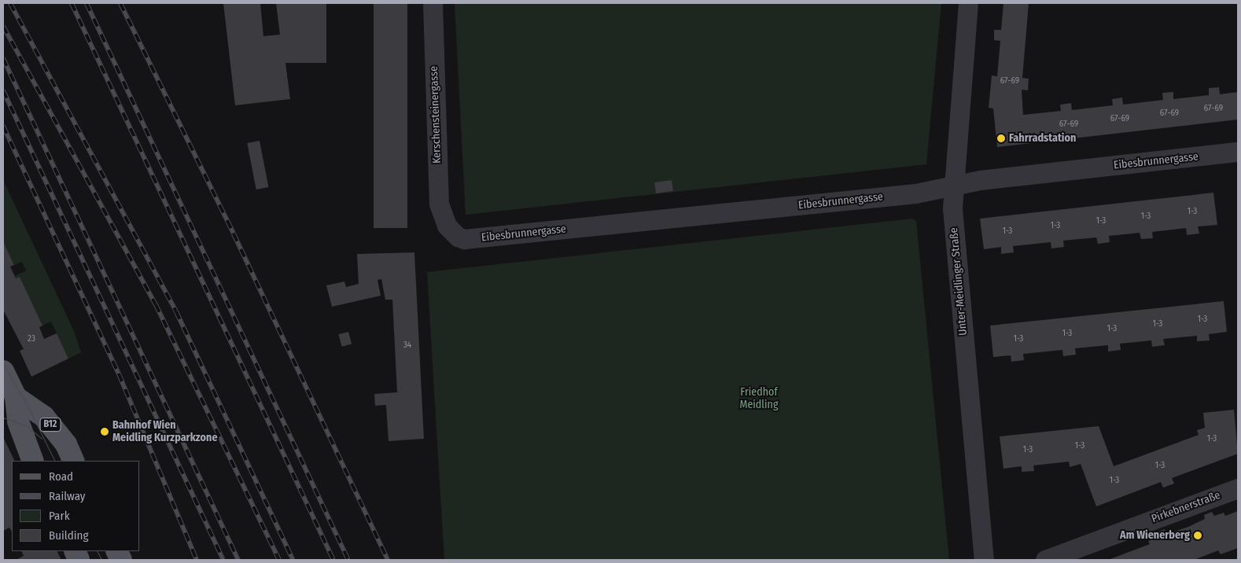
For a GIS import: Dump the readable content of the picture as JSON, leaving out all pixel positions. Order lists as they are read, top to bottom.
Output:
{
  "streets": {
    "main road": ["B12"],
    "street": [
      "Kerschensteinergasse",
      "Eibesbrunnergasse",
      "Unter-Meidlinger Straße",
      "Pirkebnerstraße"
    ]
  },
  "crossings": [
    ["Kerschensteinergasse", "Eibesbrunnergasse"],
    ["Eibesbrunnergasse", "Unter-Meidlinger Straße"]
  ],
  "parks": ["Friedhof Meidling"],
  "places": ["Fahrradstation", "Bahnhof Wien Meidling Kurzparkzone", "Am Wienerberg"],
  "house_numbers": [
    "67-69",
    "67-69",
    "67-69",
    "67-69",
    "67-69",
    "1-3",
    "1-3",
    "1-3",
    "1-3",
    "1-3",
    "1-3",
    "1-3",
    "1-3",
    "1-3",
    "23",
    "1-3",
    "34",
    "1-3",
    "1-3",
    "1-3",
    "1-3",
    "1-3"
  ],
  "legend": [
    "Road",
    "Railway",
    "Park",
    "Building"
  ]
}
